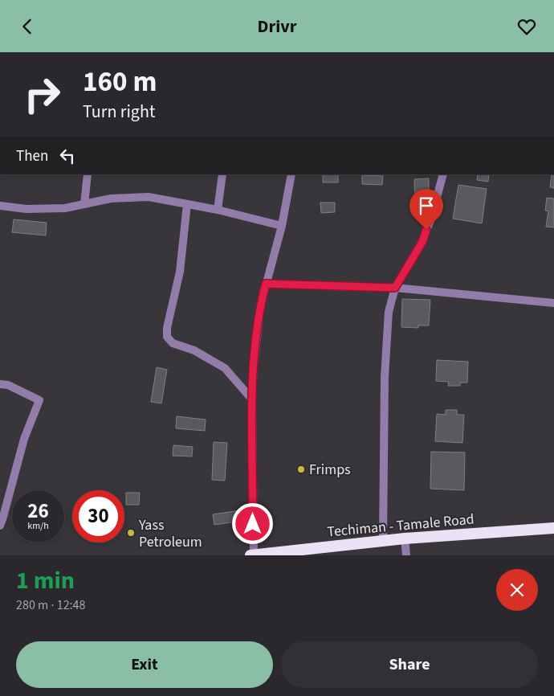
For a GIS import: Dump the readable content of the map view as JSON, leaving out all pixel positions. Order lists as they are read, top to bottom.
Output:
{
  "streets": {
    "highway": ["Techiman - Tamale Road"]
  },
  "places": ["Frimps", "Yass Petroleum"],
  "page": {
    "header": "Drivr",
    "turn": ["160 m", "Turn right"],
    "then": "Then",
    "speed": "26 km/h",
    "limit": "30",
    "heading": ["1 min", "280 m · 12:48"],
    "buttons": ["Exit", "Share"]
  }
}
